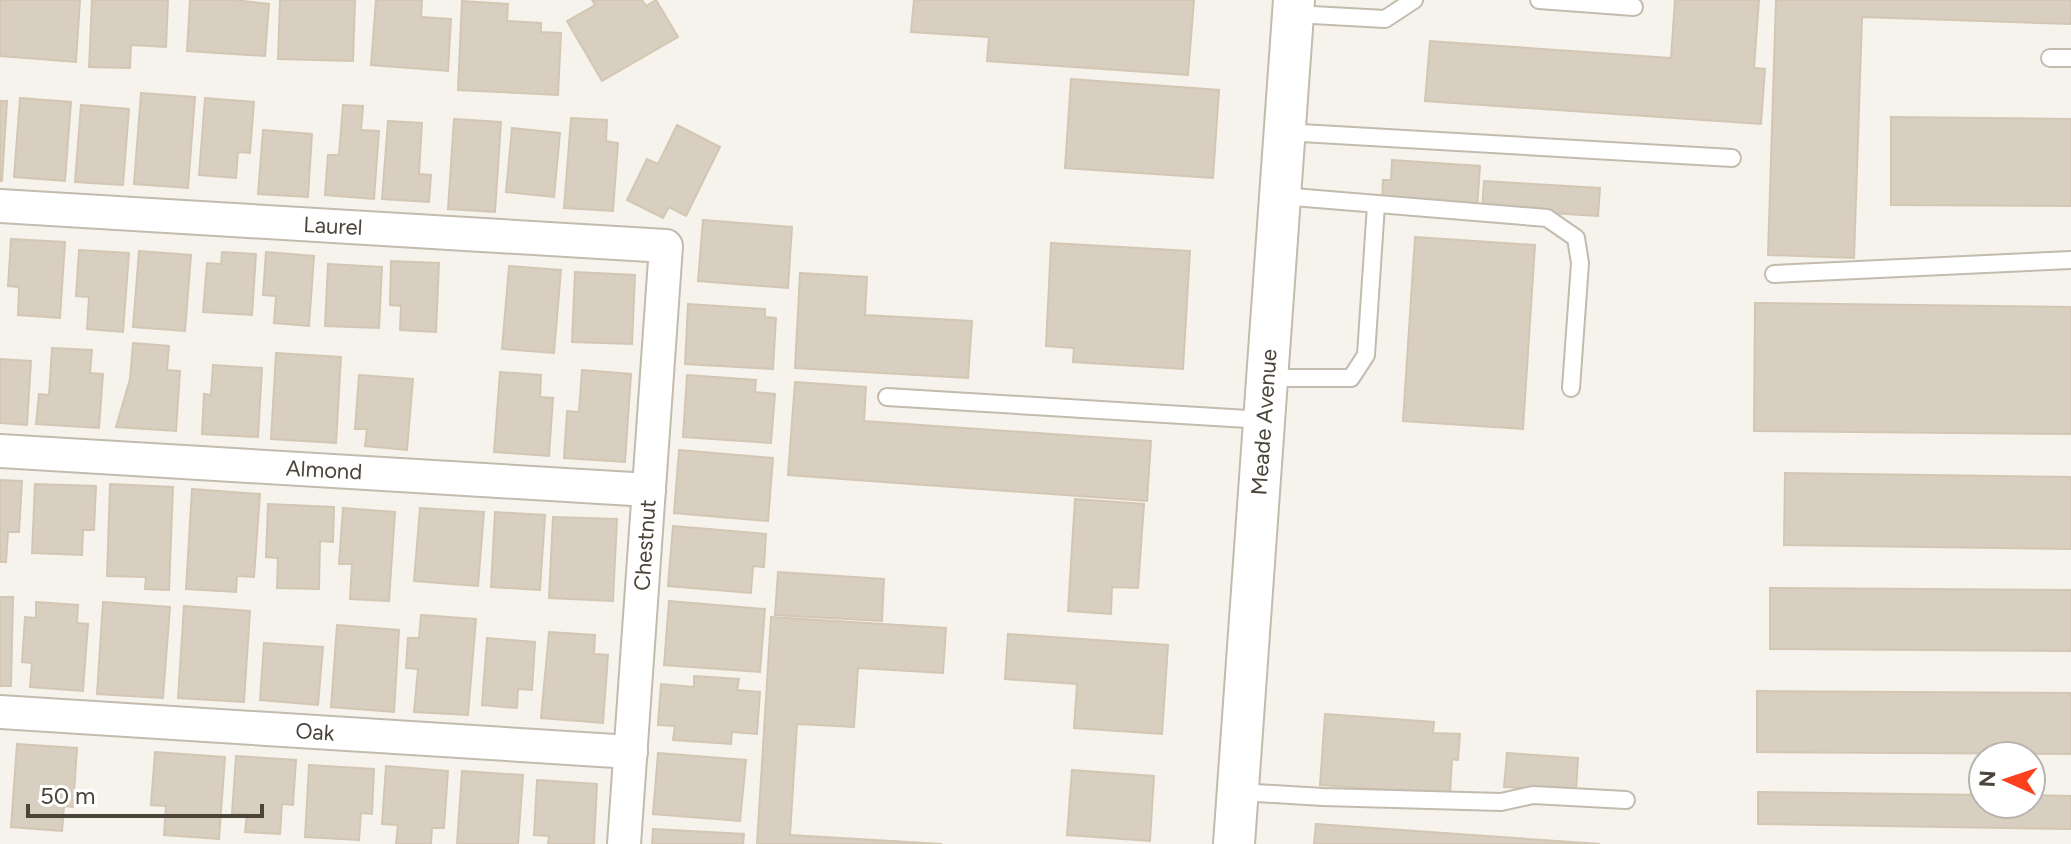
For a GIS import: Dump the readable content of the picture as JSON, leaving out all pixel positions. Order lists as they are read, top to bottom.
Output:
{
  "streets": {
    "street": [
      "Laurel",
      "Meade Avenue",
      "Almond",
      "Chestnut",
      "Oak"
    ]
  },
  "crossings": [
    ["Laurel", "Chestnut"],
    ["Almond", "Chestnut"],
    ["Chestnut", "Oak"]
  ],
  "scale_bar": "50 m",
  "north": "left"
}
